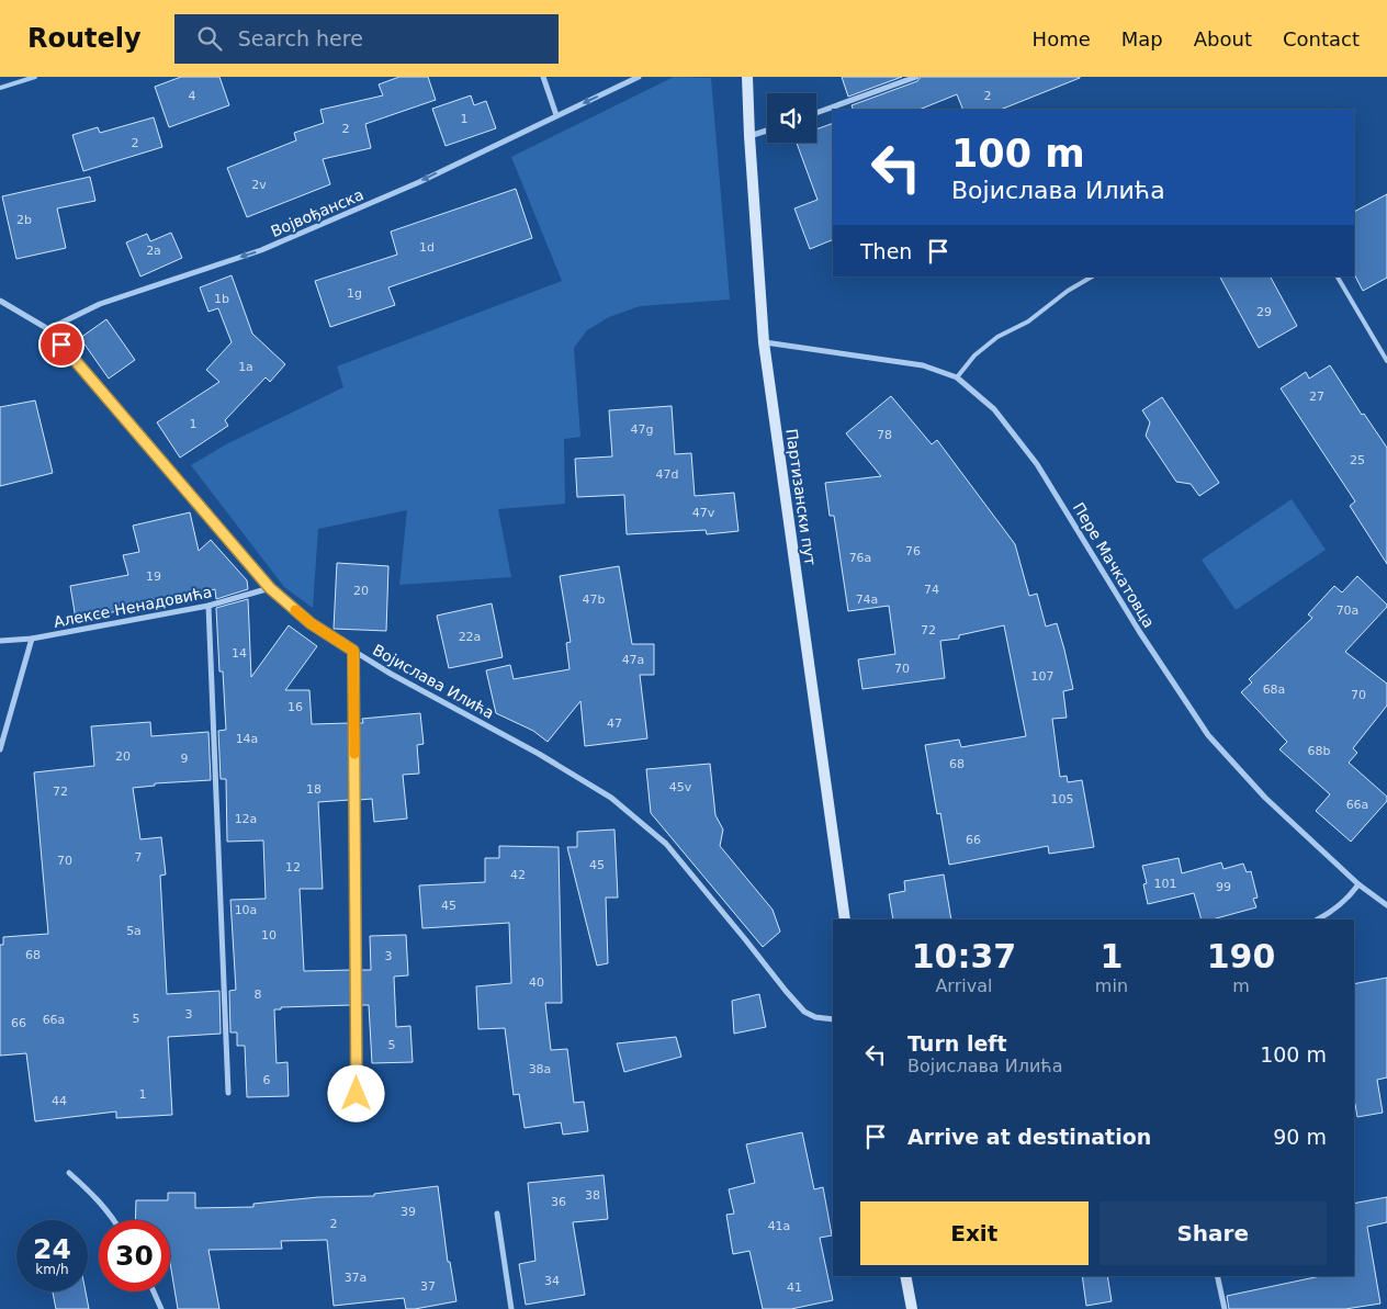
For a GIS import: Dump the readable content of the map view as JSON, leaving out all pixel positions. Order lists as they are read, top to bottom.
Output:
{
  "streets": {
    "main road": ["Партизански пут"],
    "street": [
      "Војвођанска",
      "Пере Мачкатовца",
      "Алексе Ненадовића",
      "Војислава Илића"
    ]
  },
  "crossings": [
    ["Војвођанска", "Војислава Илића"],
    ["Партизански пут", "Пере Мачкатовца"],
    ["Алексе Ненадовића", "Војислава Илића"]
  ],
  "one_way": ["Војвођанска"],
  "house_numbers": [
    "4",
    "2",
    "1",
    "2",
    "2",
    "2v",
    "2b",
    "1d",
    "2a",
    "1g",
    "1b",
    "29",
    "1a",
    "27",
    "1",
    "47g",
    "78",
    "25",
    "47d",
    "47v",
    "76",
    "76a",
    "19",
    "74",
    "20",
    "47b",
    "74a",
    "70a",
    "72",
    "22a",
    "14",
    "47a",
    "70",
    "107",
    "68a",
    "70",
    "16",
    "47",
    "14a",
    "68b",
    "20",
    "9",
    "68",
    "45v",
    "18",
    "72",
    "105",
    "66a",
    "12a",
    "66",
    "7",
    "70",
    "45",
    "12",
    "42",
    "101",
    "99",
    "45",
    "10a",
    "5a",
    "10",
    "68",
    "3",
    "40",
    "8",
    "3",
    "5",
    "66a",
    "66",
    "5",
    "38a",
    "6",
    "1",
    "44",
    "38",
    "36",
    "39",
    "2",
    "41a",
    "37a",
    "34",
    "37",
    "41"
  ],
  "page": {
    "header": "Routely",
    "search": "Search here",
    "nav": [
      "Home",
      "Map",
      "About",
      "Contact"
    ],
    "turn": ["100 m", "Војислава Илића"],
    "then": "Then",
    "eta": [
      "10:37",
      "Arrival",
      "1",
      "min",
      "190",
      "m"
    ],
    "list": [
      {
        "name": "Turn left",
        "note": "Војислава Илића",
        "value": "100 m"
      },
      {
        "name": "Arrive at destination",
        "value": "90 m"
      }
    ],
    "buttons": ["Exit", "Share"],
    "speed": "24 km/h",
    "limit": "30"
  }
}
